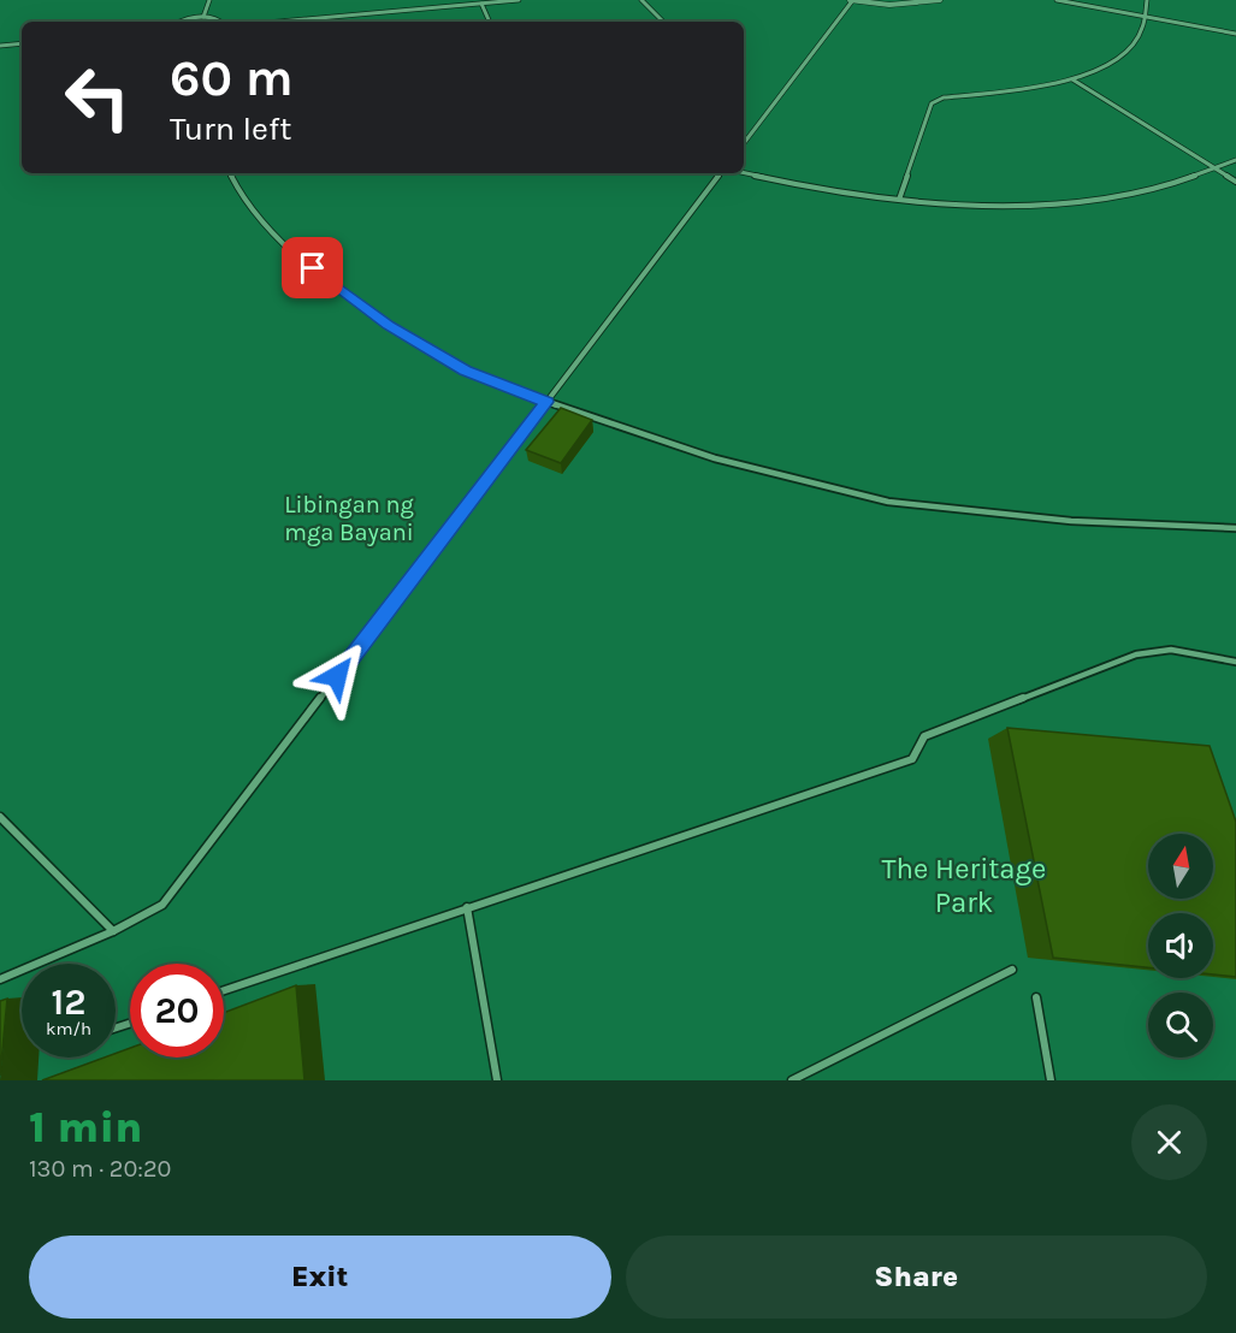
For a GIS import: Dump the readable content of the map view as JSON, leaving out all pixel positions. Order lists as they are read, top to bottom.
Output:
{
  "parks": ["Libingan ng mga Bayani", "The Heritage Park"],
  "north": "top",
  "page": {
    "turn": ["60 m", "Turn left"],
    "speed": "12 km/h",
    "limit": "20",
    "heading": ["1 min", "130 m · 20:20"],
    "buttons": ["Exit", "Share"]
  }
}
